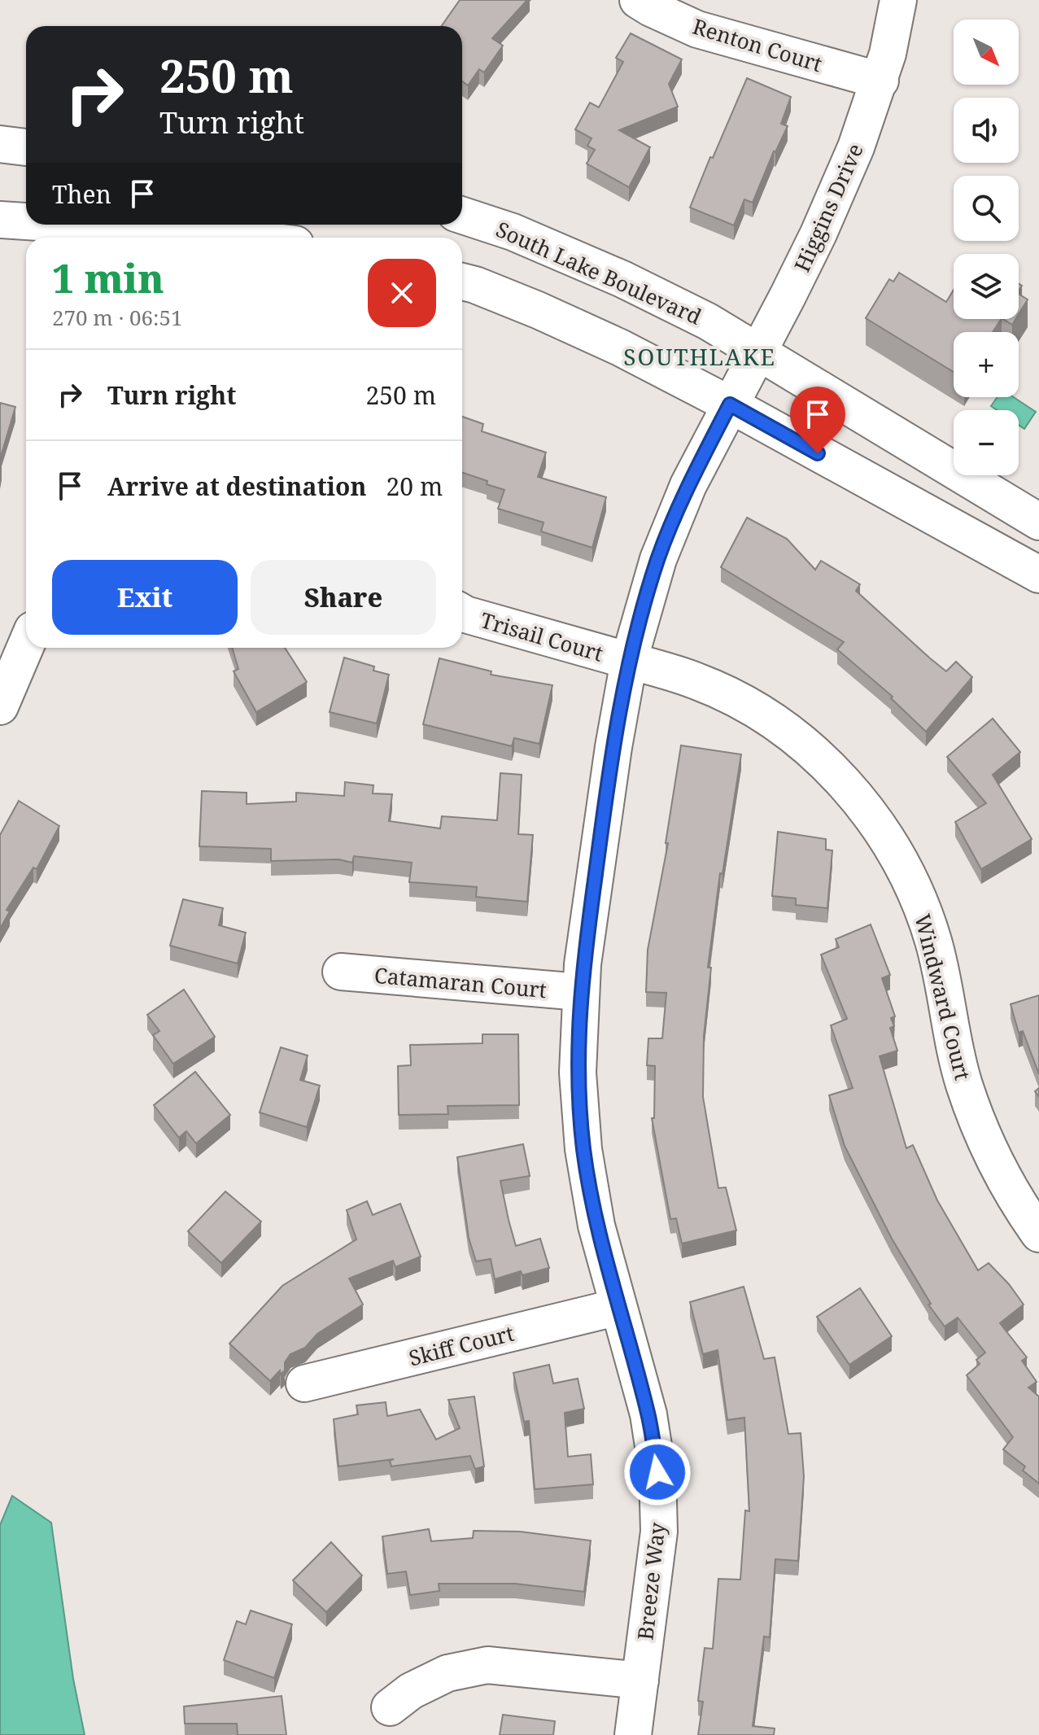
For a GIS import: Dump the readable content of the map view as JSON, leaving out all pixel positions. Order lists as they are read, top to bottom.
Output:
{
  "streets": {
    "street": [
      "Renton Court",
      "Higgins Drive",
      "South Lake Boulevard",
      "Trisail Court",
      "Catamaran Court",
      "Windward Court",
      "Skiff Court",
      "Breeze Way"
    ]
  },
  "crossings": [
    ["Renton Court", "Higgins Drive"],
    ["Higgins Drive", "South Lake Boulevard"],
    ["Higgins Drive", "Breeze Way"],
    ["Trisail Court", "Windward Court"],
    ["Trisail Court", "Breeze Way"],
    ["Catamaran Court", "Breeze Way"],
    ["Windward Court", "Breeze Way"],
    ["Skiff Court", "Breeze Way"]
  ],
  "districts": ["SOUTHLAKE"],
  "north": "bottom right",
  "page": {
    "map_buttons": ["+", "−"],
    "turn": ["250 m", "Turn right"],
    "then": "Then",
    "heading": ["1 min", "270 m · 06:51"],
    "list": [
      {
        "name": "Turn right",
        "value": "250 m"
      },
      {
        "name": "Arrive at destination",
        "value": "20 m"
      }
    ],
    "buttons": ["Exit", "Share"]
  }
}
